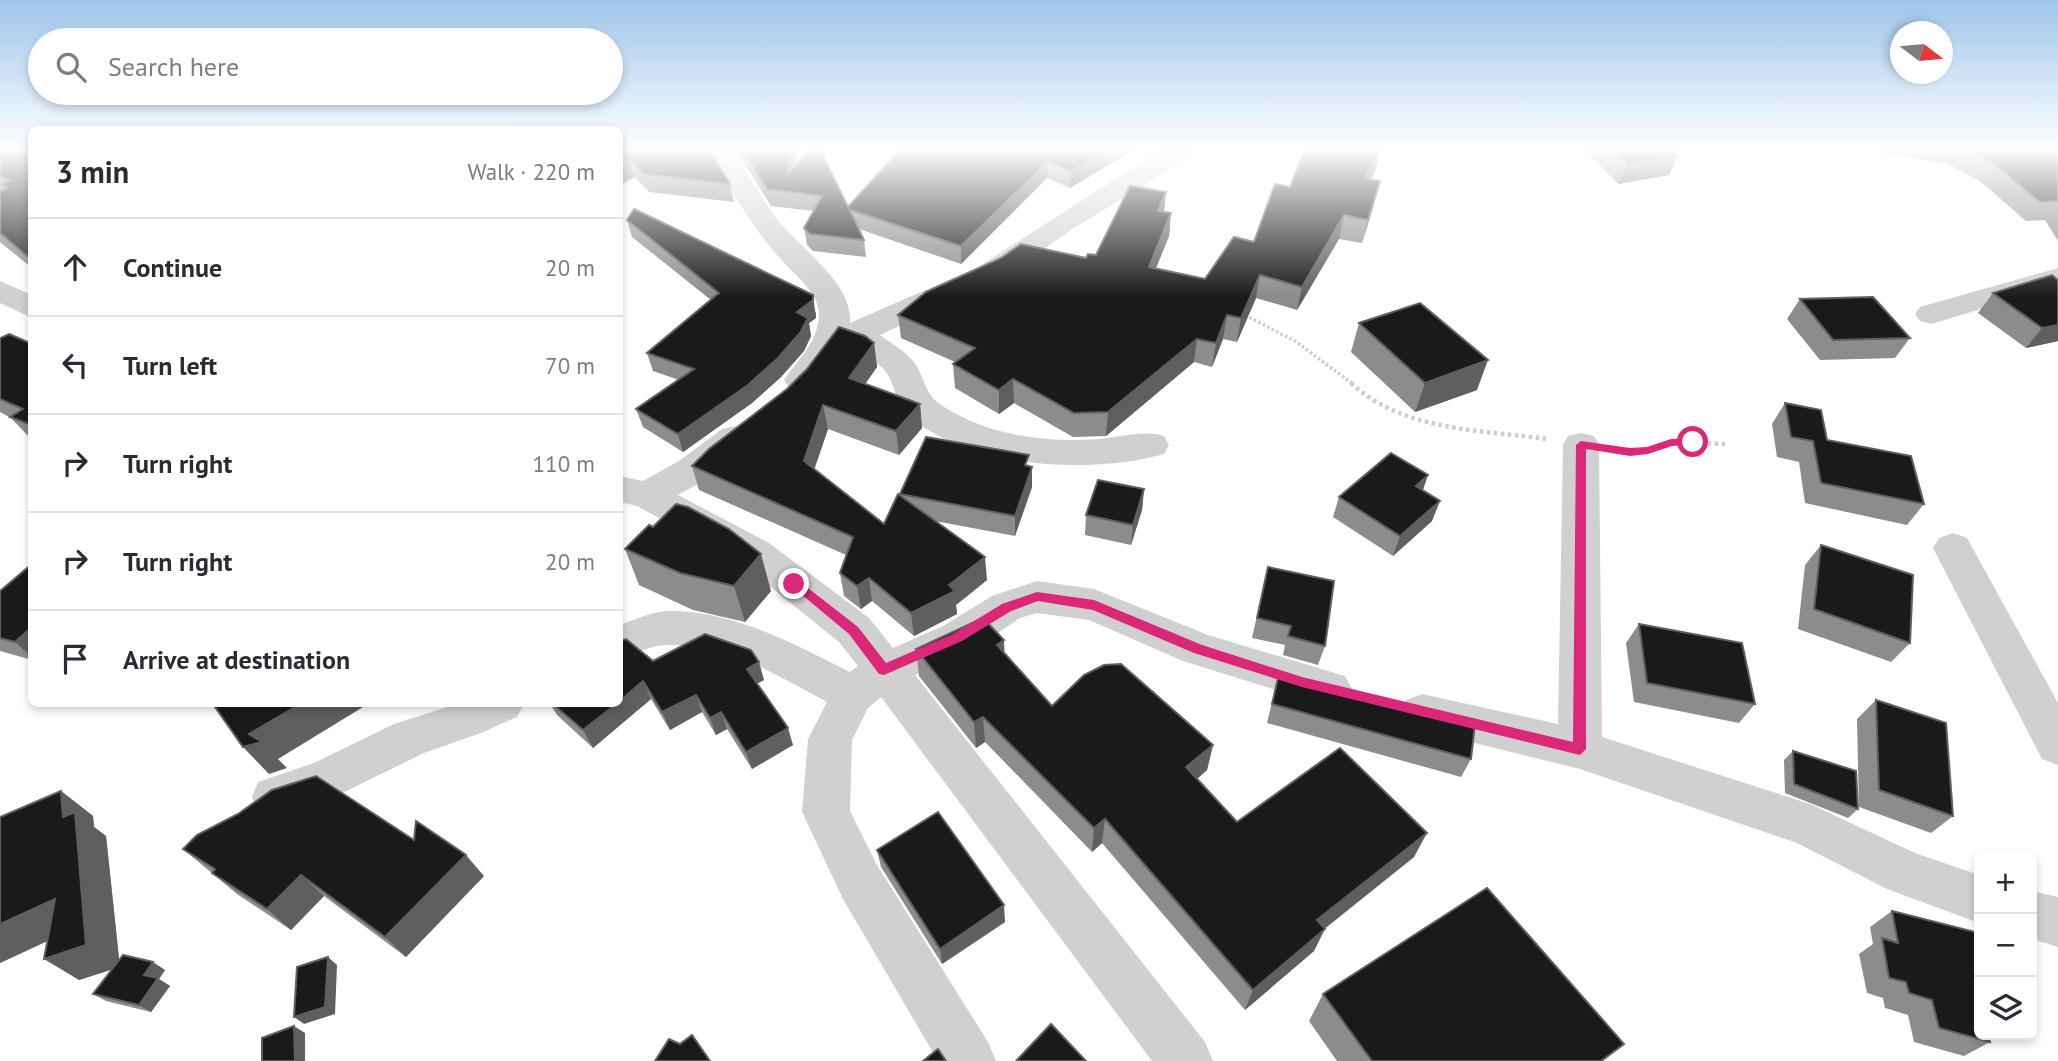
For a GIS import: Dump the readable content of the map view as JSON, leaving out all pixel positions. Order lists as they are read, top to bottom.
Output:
{
  "north": "right",
  "page": {
    "search": "Search here",
    "heading": ["3 min", "Walk · 220 m"],
    "list": [
      ["Continue", "20 m"],
      ["Turn left", "70 m"],
      ["Turn right", "110 m"],
      ["Turn right", "20 m"],
      "Arrive at destination"
    ],
    "map_buttons": ["+", "−"]
  }
}
